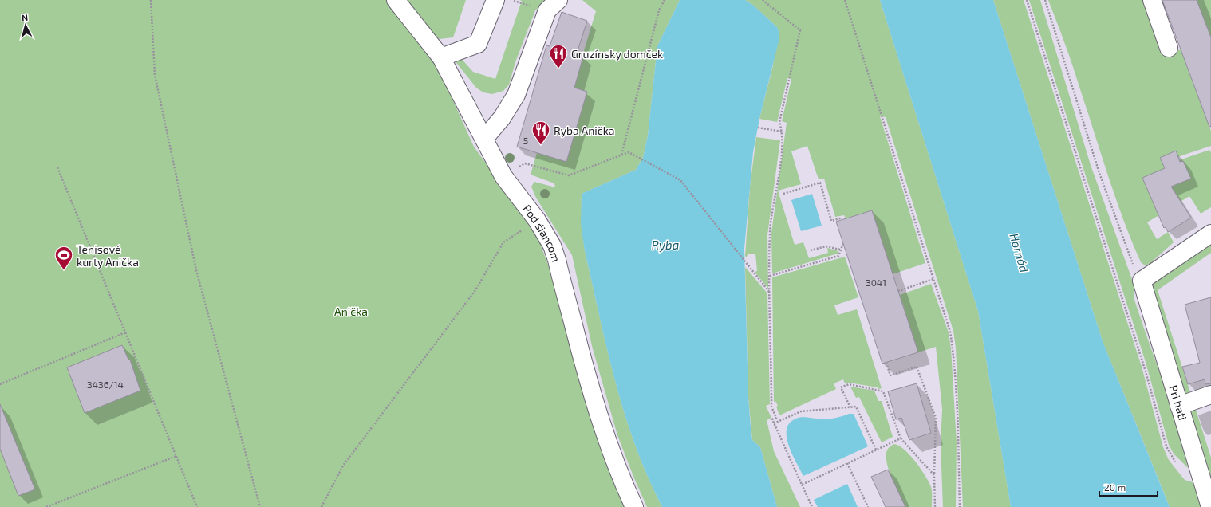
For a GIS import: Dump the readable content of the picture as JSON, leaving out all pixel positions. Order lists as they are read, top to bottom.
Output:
{
  "streets": {
    "lane": ["Pod šiancom", "Pri hati"]
  },
  "water": ["Ryba", "Hornád"],
  "parks": ["Anička"],
  "places": {
    "restaurant": ["Gruzínsky domček", "Ryba Anička"],
    "sports": ["Tenisové kurty Anička"]
  },
  "house_numbers": ["5", "3041", "3436/14"],
  "scale_bar": "20 m",
  "north": "top"
}
